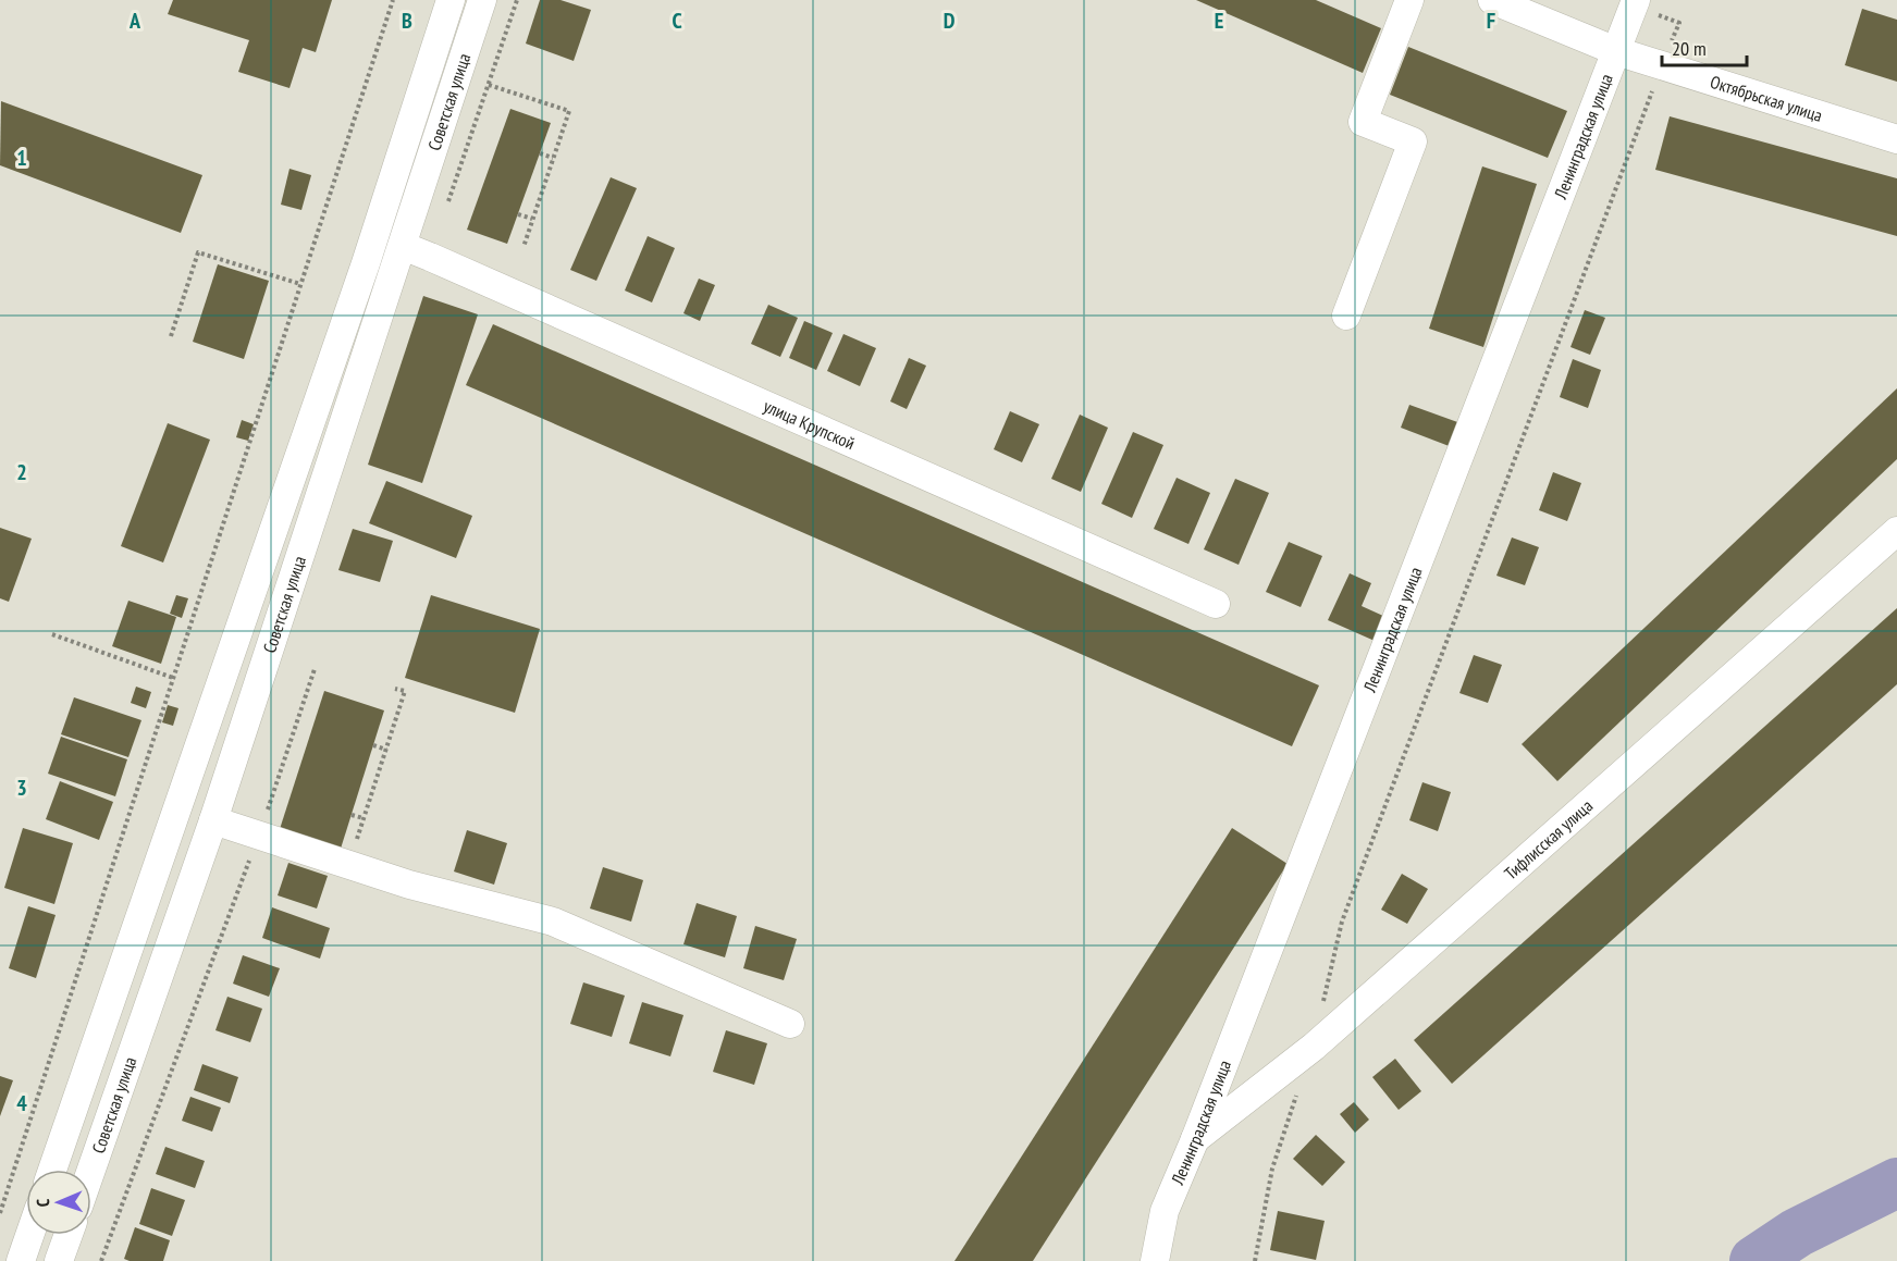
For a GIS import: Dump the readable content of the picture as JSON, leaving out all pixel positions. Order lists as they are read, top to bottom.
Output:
{
  "streets": {
    "street": [
      "Октябрьская улица",
      "Советская улица",
      "Ленинградская улица",
      "улица Крупской",
      "Тифлисская улица"
    ]
  },
  "crossings": [
    ["Октябрьская улица", "Ленинградская улица"],
    ["Советская улица", "улица Крупской"],
    ["Ленинградская улица", "Тифлисская улица"]
  ],
  "scale_bar": "20 m",
  "north": "left",
  "grid": {
    "columns": [
      "A",
      "B",
      "C",
      "D",
      "E",
      "F"
    ],
    "rows": [
      "1",
      "2",
      "3",
      "4"
    ]
  }
}
